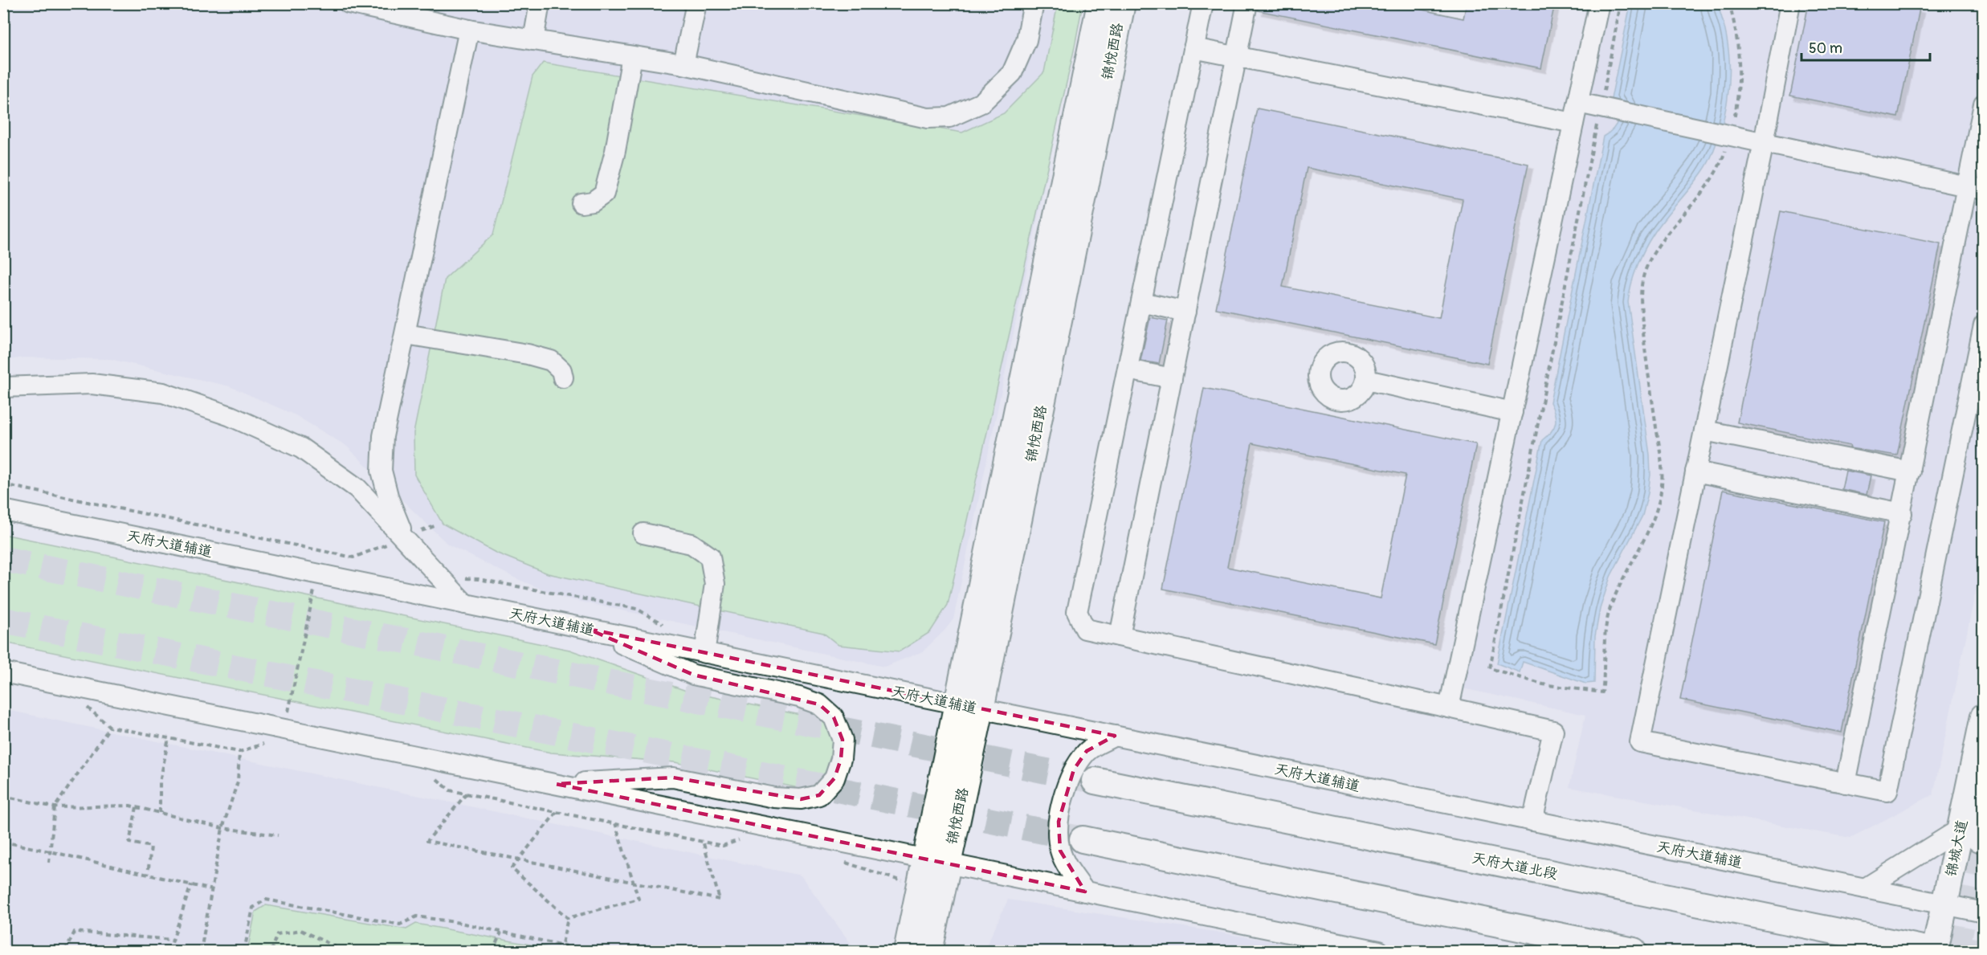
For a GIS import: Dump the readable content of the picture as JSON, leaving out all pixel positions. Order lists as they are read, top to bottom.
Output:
{
  "streets": {
    "main road": ["锦悦西路", "锦城大道", "天府大道北段"],
    "street": ["天府大道辅道"]
  },
  "crossings": [
    ["锦悦西路", "天府大道辅道"],
    ["天府大道辅道", "锦城大道"],
    ["锦城大道", "天府大道北段"]
  ],
  "scale_bar": "50 m"
}
